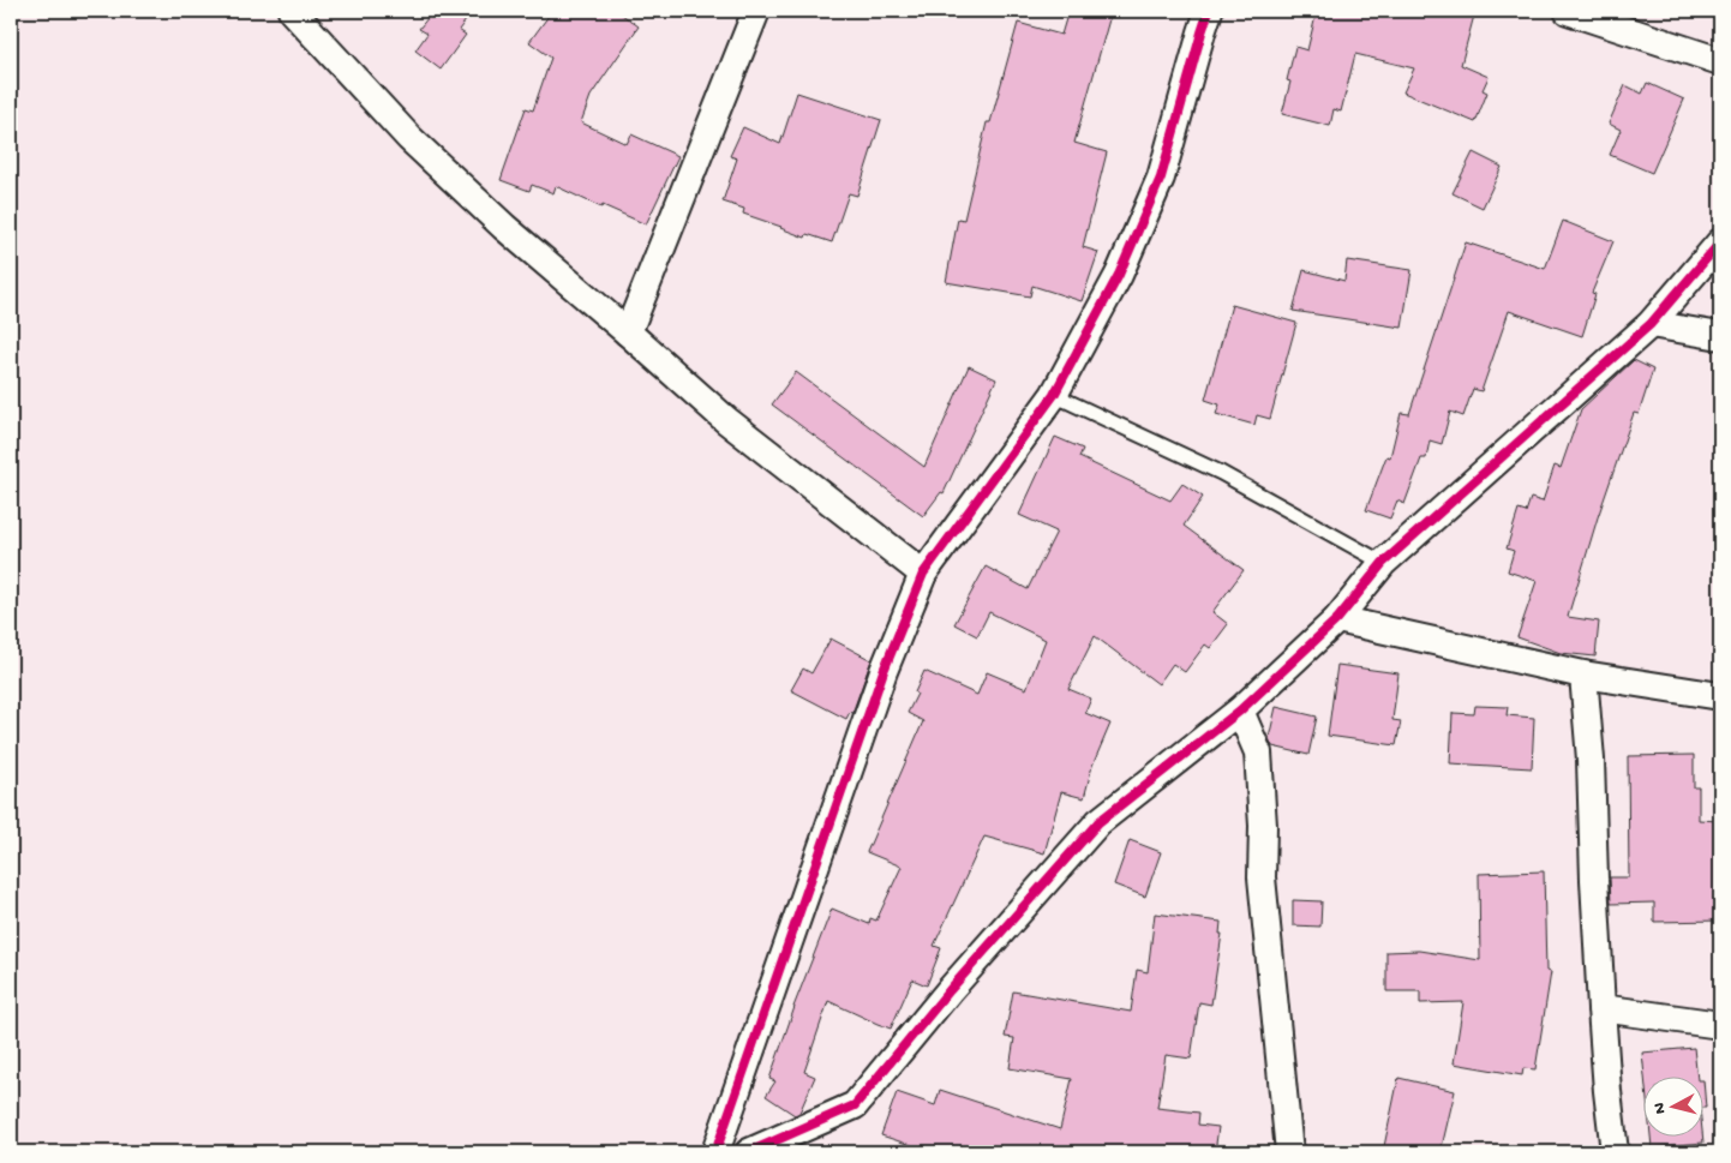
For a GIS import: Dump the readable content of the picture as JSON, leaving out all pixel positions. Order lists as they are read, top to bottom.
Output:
{
  "north": "left"
}
